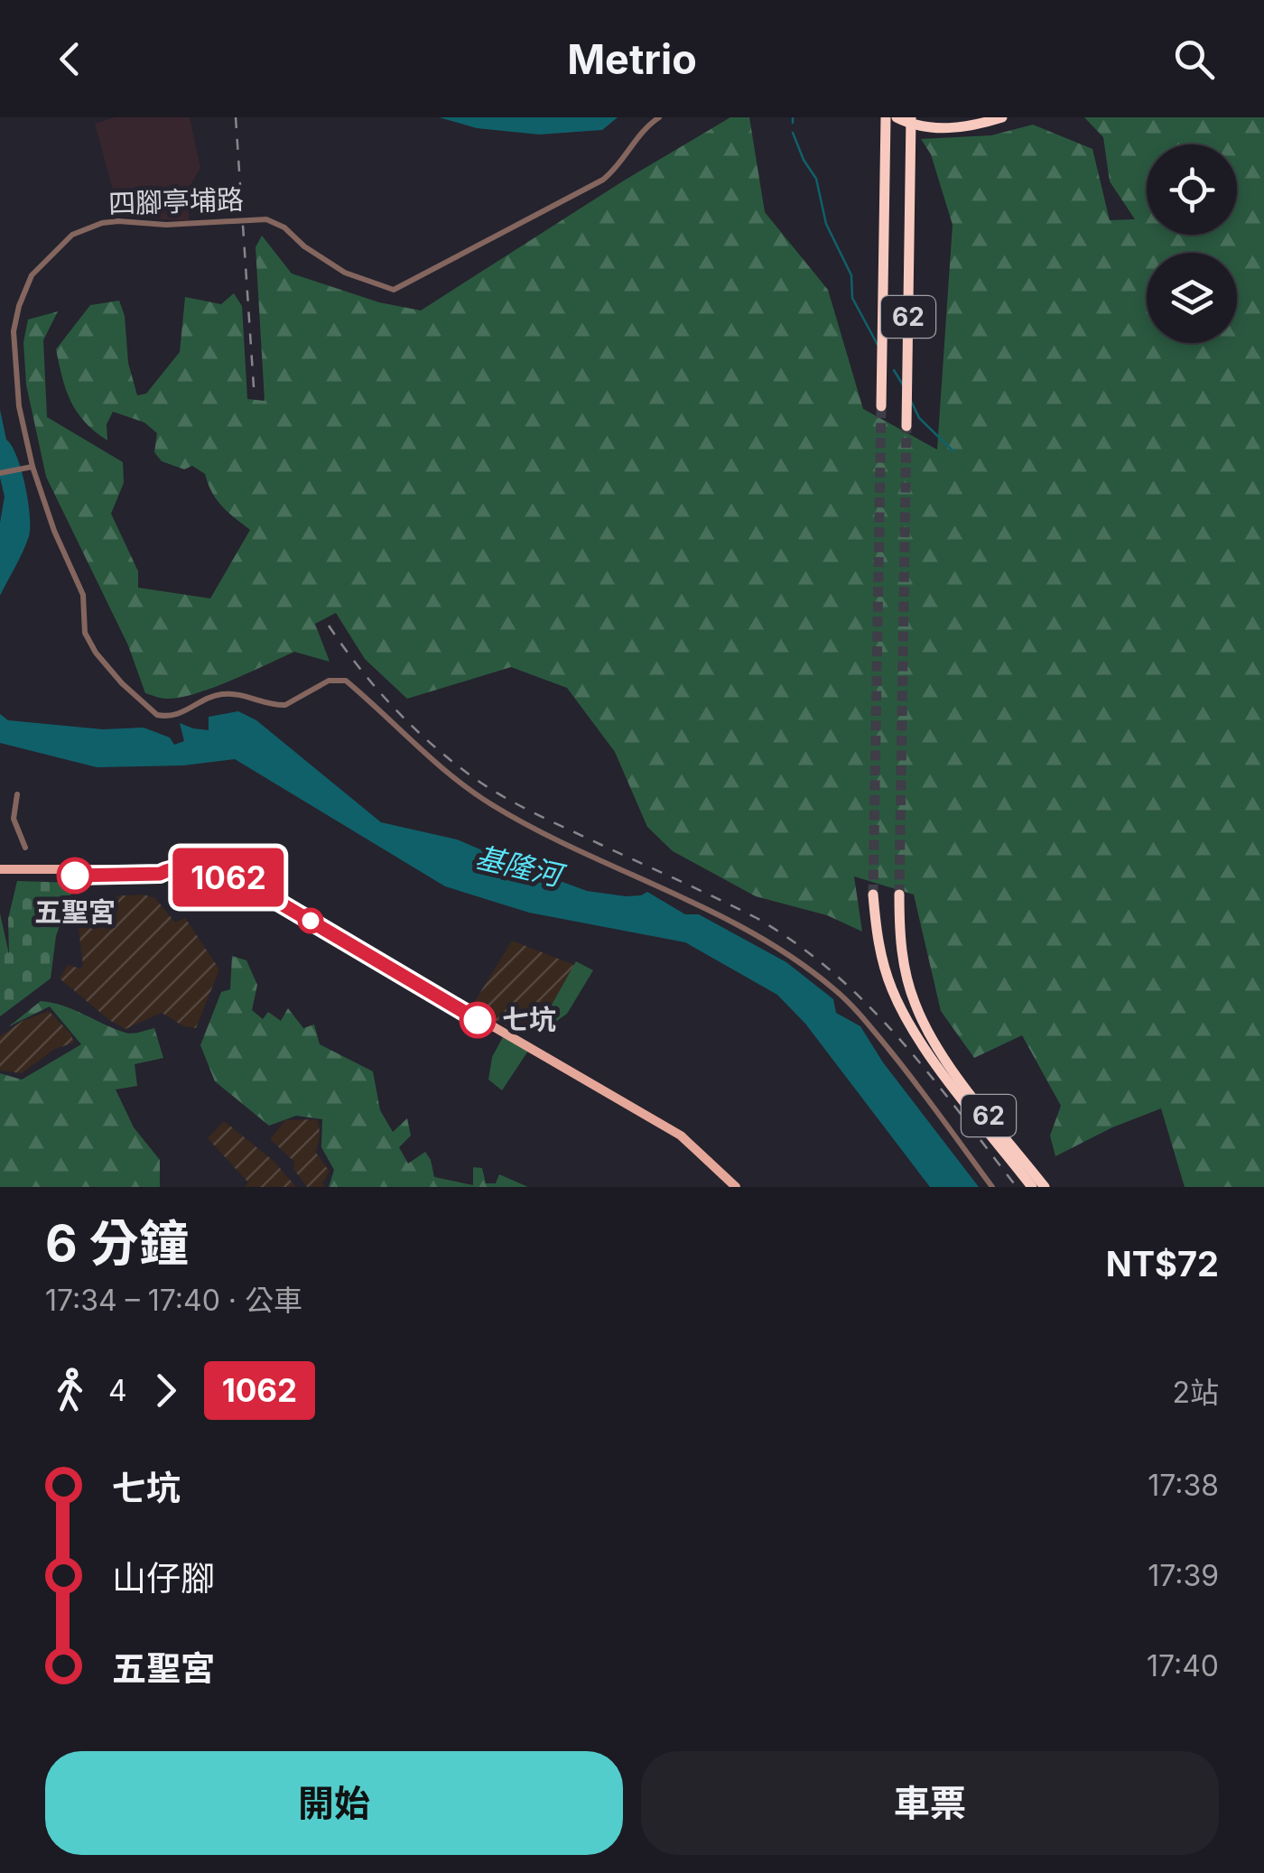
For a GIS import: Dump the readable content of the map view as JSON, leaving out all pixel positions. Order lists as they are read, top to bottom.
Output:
{
  "streets": {
    "highway": ["62"],
    "street": ["四腳亭埔路"]
  },
  "water": ["基隆河"],
  "places": ["五聖宮", "七坑"],
  "lines": ["bus line 1062"],
  "page": {
    "header": "Metrio",
    "on_map": "1062",
    "heading": ["6 分鐘", "17:34 – 17:40 · 公車", "NT$72"],
    "legs": ["4", "1062", "2站"],
    "list": [
      {
        "name": "七坑",
        "value": "17:38"
      },
      {
        "name": "山仔腳",
        "value": "17:39"
      },
      {
        "name": "五聖宮",
        "value": "17:40"
      }
    ],
    "buttons": ["開始", "車票"]
  }
}
